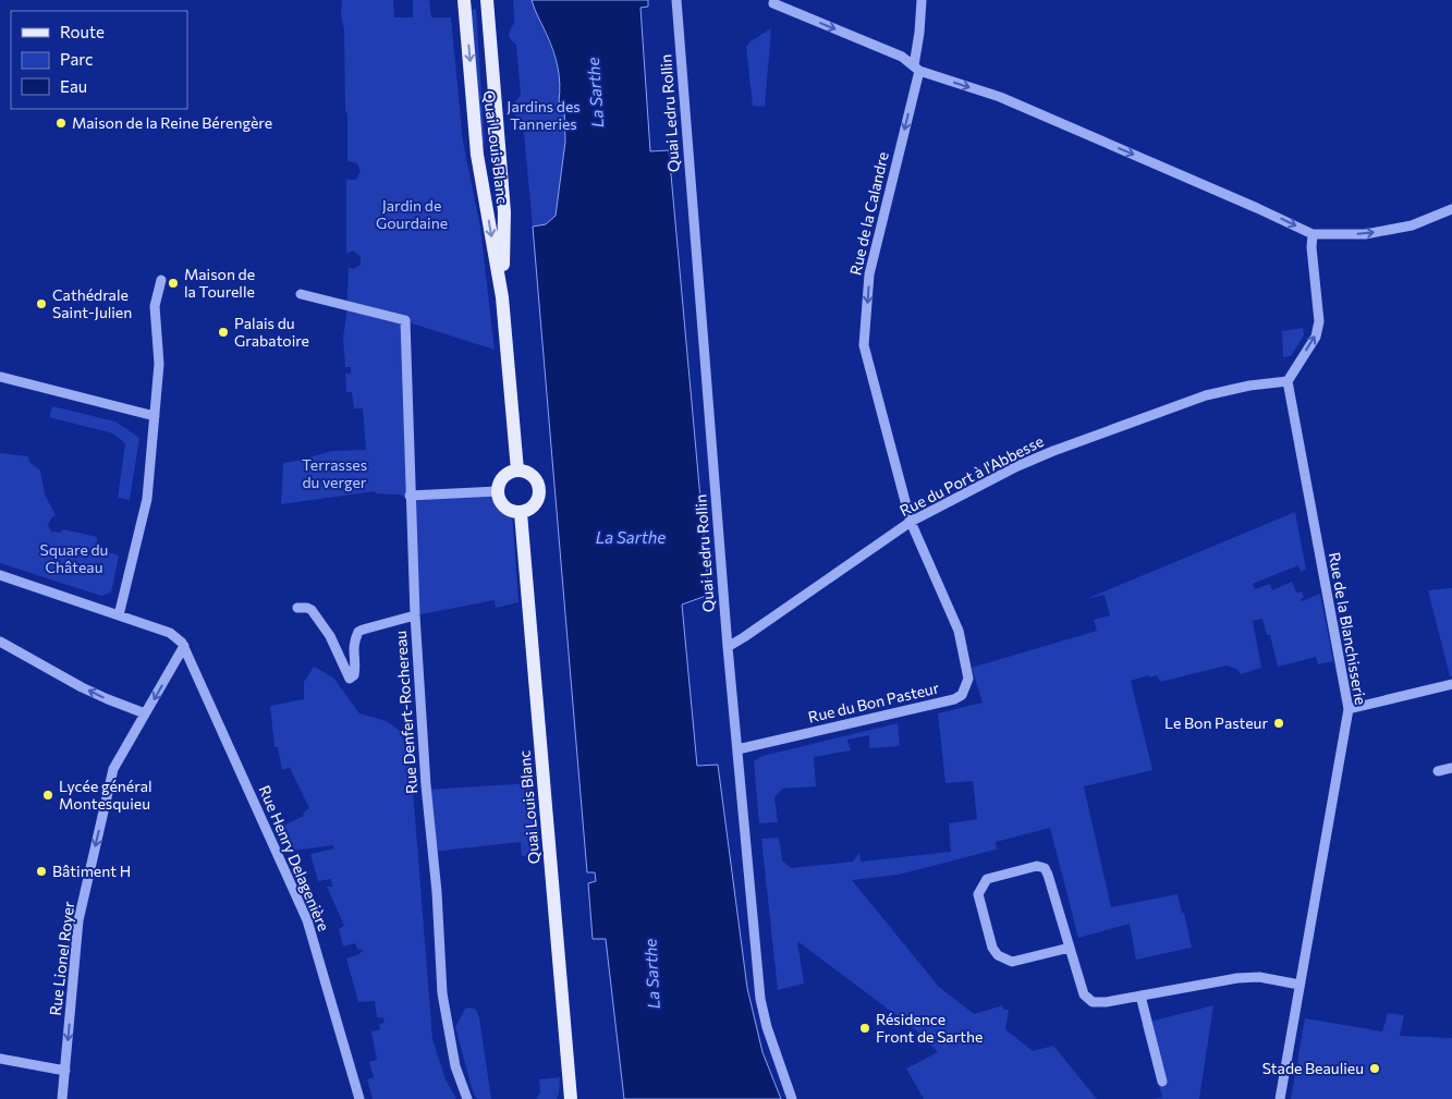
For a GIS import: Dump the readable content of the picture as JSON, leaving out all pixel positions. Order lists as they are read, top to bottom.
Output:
{
  "streets": {
    "main road": ["Quai Louis Blanc"],
    "street": [
      "Quai Ledru Rollin",
      "Rue de la Calandre",
      "Rue du Port à l'Abbesse",
      "Rue de la Blanchisserie",
      "Rue du Bon Pasteur",
      "Rue Denfert-Rochereau",
      "Rue Henry Delagenière",
      "Rue Lionel Royer"
    ]
  },
  "crossings": [
    ["Quai Ledru Rollin", "Rue du Port à l'Abbesse"],
    ["Quai Ledru Rollin", "Rue du Bon Pasteur"],
    ["Rue de la Calandre", "Rue du Port à l'Abbesse"],
    ["Rue de la Calandre", "Rue du Bon Pasteur"],
    ["Rue du Port à l'Abbesse", "Rue de la Blanchisserie"],
    ["Rue du Port à l'Abbesse", "Rue du Bon Pasteur"],
    ["Rue Henry Delagenière", "Rue Lionel Royer"]
  ],
  "one_way": ["Rue de la Calandre", "Rue Lionel Royer"],
  "water": ["La Sarthe"],
  "parks": [
    "Jardins des Tanneries",
    "Jardin de Gourdaine",
    "Terrasses du verger",
    "Square du Château"
  ],
  "places": [
    "Maison de la Reine Bérengère",
    "Maison de la Tourelle",
    "Cathédrale Saint-Julien",
    "Palais du Grabatoire",
    "Le Bon Pasteur",
    "Lycée général Montesquieu",
    "Bâtiment H",
    "Résidence Front de Sarthe",
    "Stade Beaulieu"
  ],
  "legend": ["Route", "Parc", "Eau"]
}
